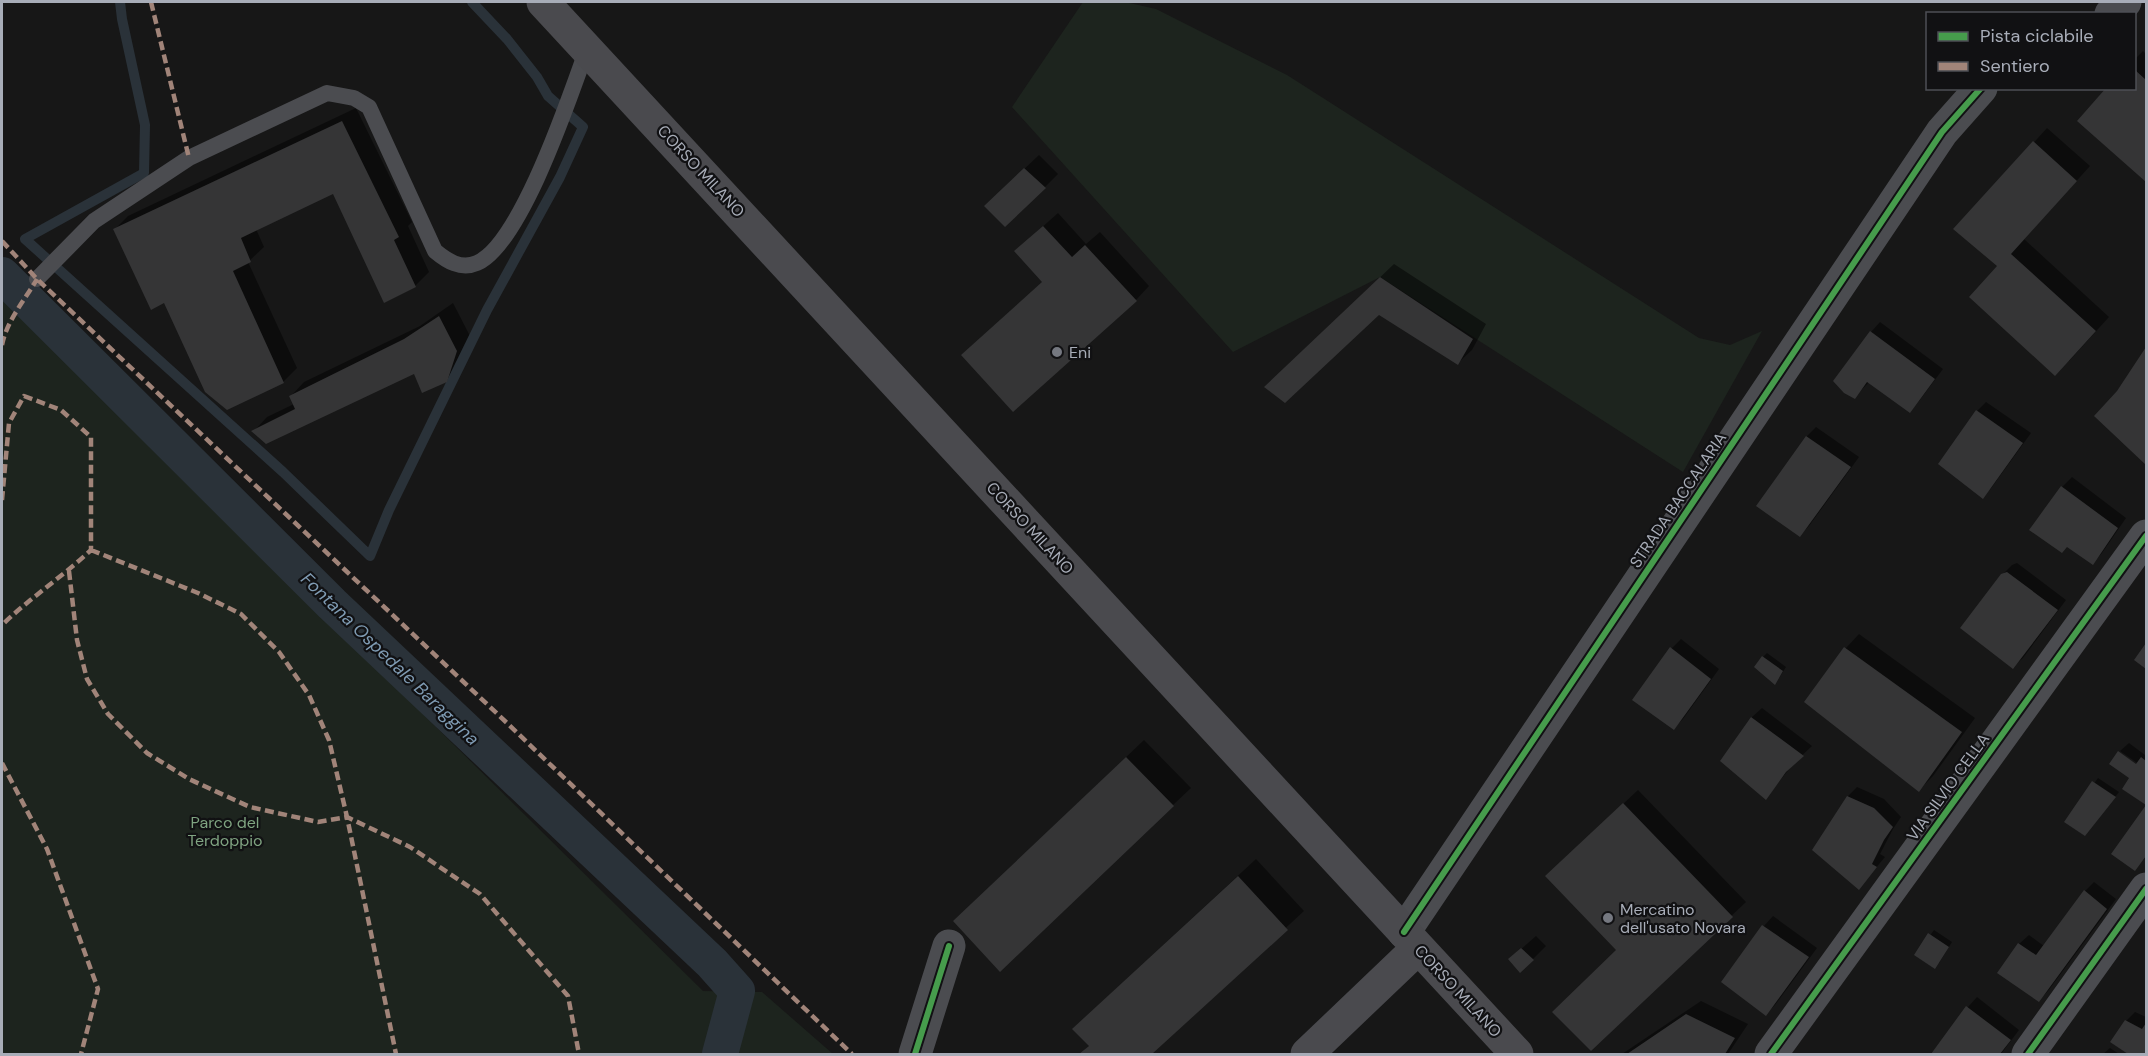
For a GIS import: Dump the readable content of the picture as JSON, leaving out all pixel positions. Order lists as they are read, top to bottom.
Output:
{
  "streets": {
    "main road": ["CORSO MILANO"],
    "street": ["STRADA BACCALARIA", "VIA SILVIO CELLA"]
  },
  "crossings": [
    ["CORSO MILANO", "STRADA BACCALARIA"]
  ],
  "water": ["Fontana Ospedale Baraggina"],
  "parks": ["Parco del Terdoppio"],
  "places": ["Eni", "Mercatino dell'usato Novara"],
  "legend": ["Pista ciclabile", "Sentiero"]
}
